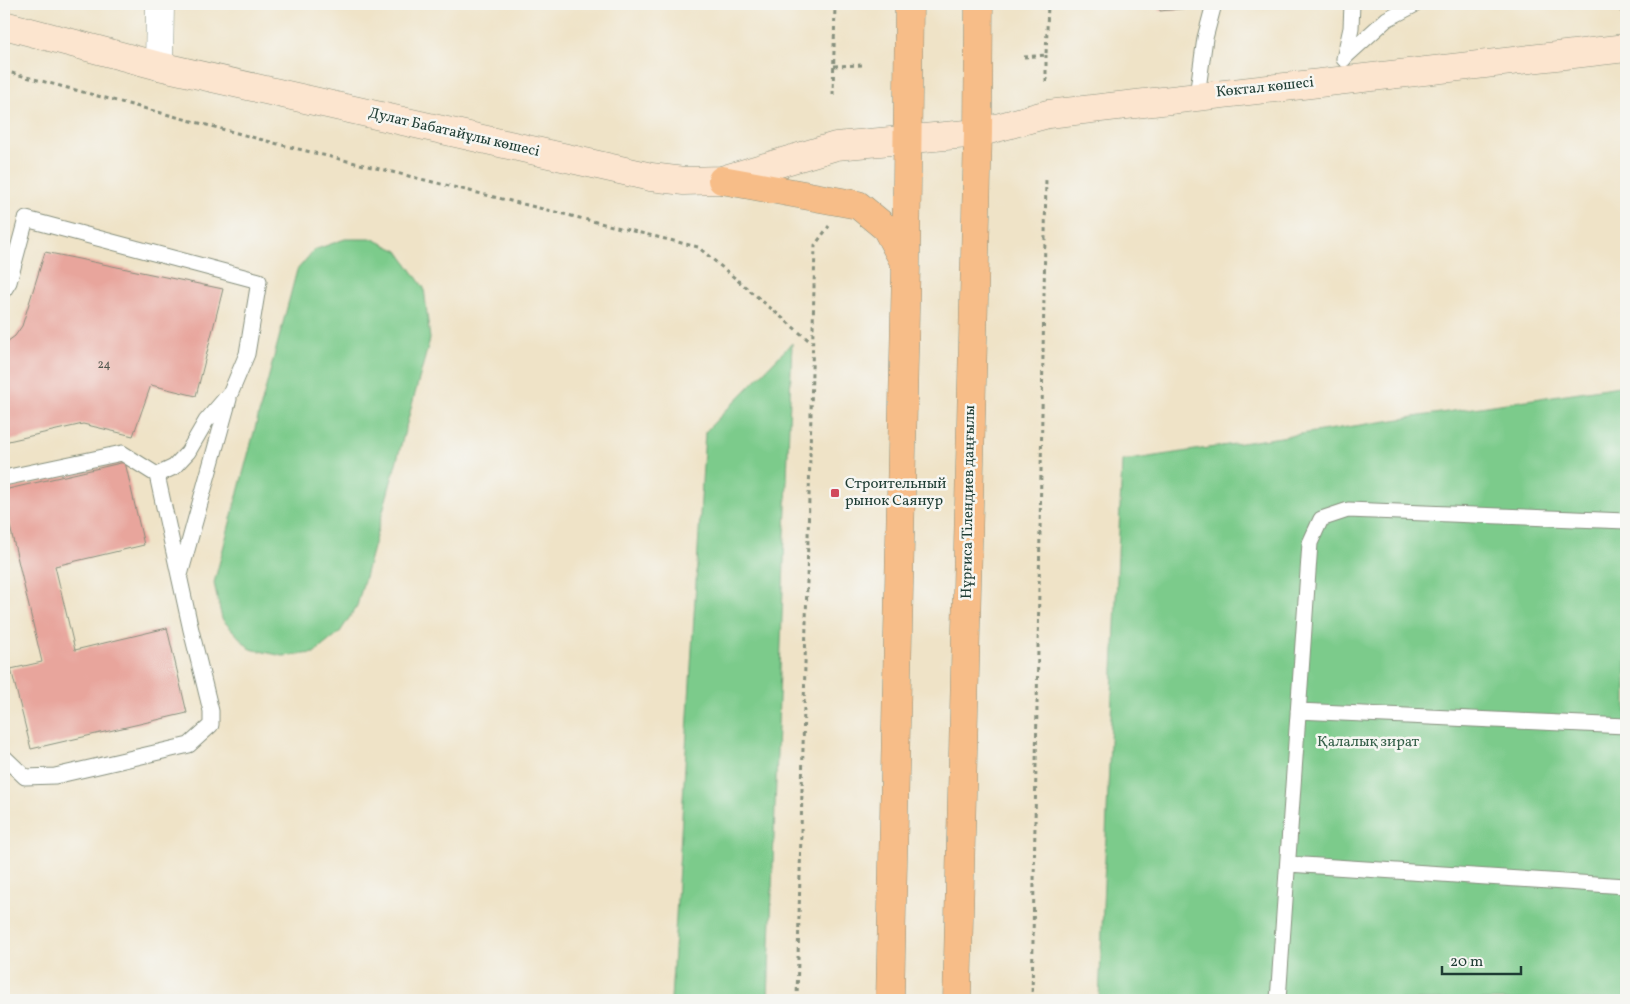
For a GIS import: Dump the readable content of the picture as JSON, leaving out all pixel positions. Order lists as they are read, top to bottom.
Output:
{
  "streets": {
    "main road": ["Нұрғиса Тілендиев даңғылы"],
    "street": ["Көктал көшесі", "Дулат Бабатайұлы көшесі"]
  },
  "crossings": [
    ["Көктал көшесі", "Дулат Бабатайұлы көшесі"],
    ["Көктал көшесі", "Нұрғиса Тілендиев даңғылы"]
  ],
  "parks": ["Қалалық зират"],
  "places": {
    "transit": ["Строительный рынок Саянур"]
  },
  "house_numbers": ["24"],
  "scale_bar": "20 m"
}
